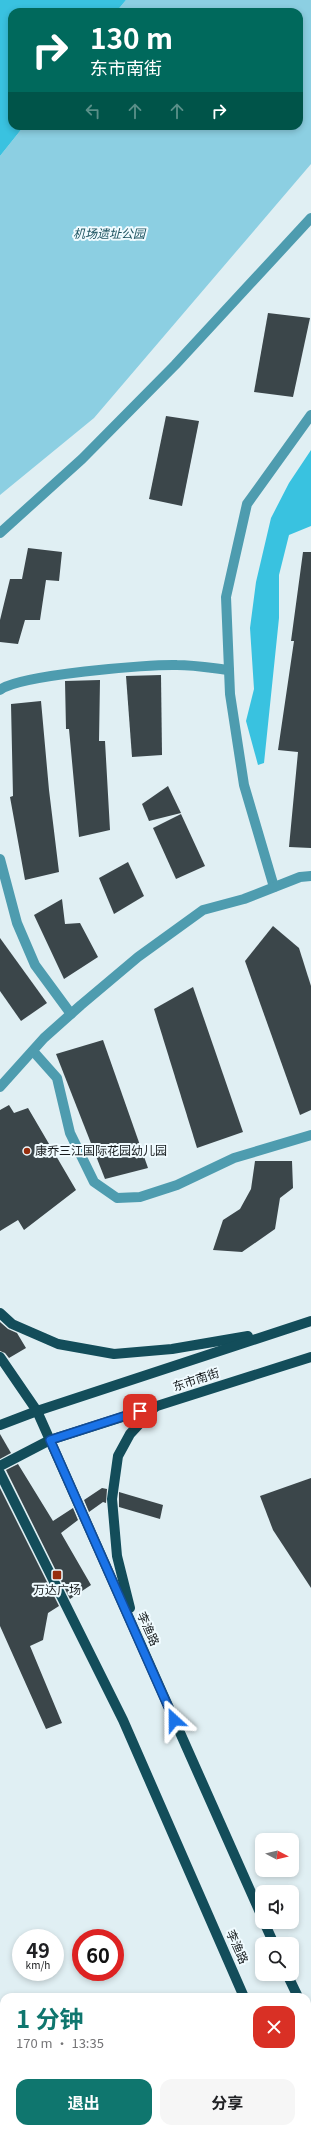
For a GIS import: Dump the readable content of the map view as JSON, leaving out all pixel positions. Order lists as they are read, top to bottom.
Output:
{
  "streets": {
    "main road": ["东市南街", "李渔路"]
  },
  "crossings": [
    ["东市南街", "李渔路"]
  ],
  "parks": ["机场遗址公园"],
  "places": {
    "other": ["康乔三江国际花园幼儿园"],
    "transit": ["万达广场"]
  },
  "north": "right",
  "page": {
    "turn": ["130 m", "东市南街"],
    "speed": "49 km/h",
    "limit": "60",
    "heading": ["1 分钟", "170 m · 13:35"],
    "buttons": ["退出", "分享"]
  }
}
